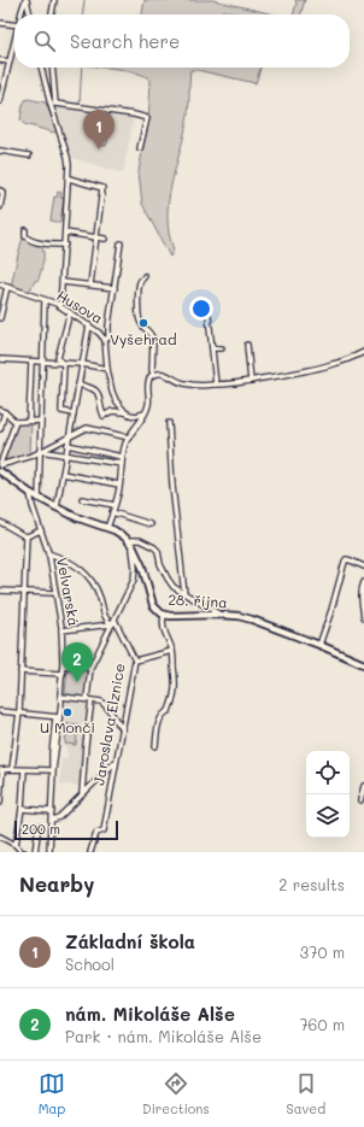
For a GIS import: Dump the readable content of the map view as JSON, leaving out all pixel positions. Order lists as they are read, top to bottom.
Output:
{
  "streets": {
    "main road": ["28. října"],
    "street": ["Husova", "Velvarská", "Jaroslava Elznice"]
  },
  "crossings": [
    ["Velvarská", "28. října"]
  ],
  "places": ["Vyšehrad", "U Monči"],
  "scale_bar": "200 m",
  "page": {
    "search": "Search here",
    "pins": ["1", "2"],
    "scale": "200 m",
    "heading": ["Nearby", "2 results"],
    "list": [
      {
        "mark": "1",
        "name": "Základní škola",
        "note": "School",
        "value": "370 m"
      },
      {
        "mark": "2",
        "name": "nám. Mikoláše Alše",
        "note": "Park · nám. Mikoláše Alše",
        "value": "760 m"
      }
    ],
    "nav": ["Map", "Directions", "Saved"]
  }
}
